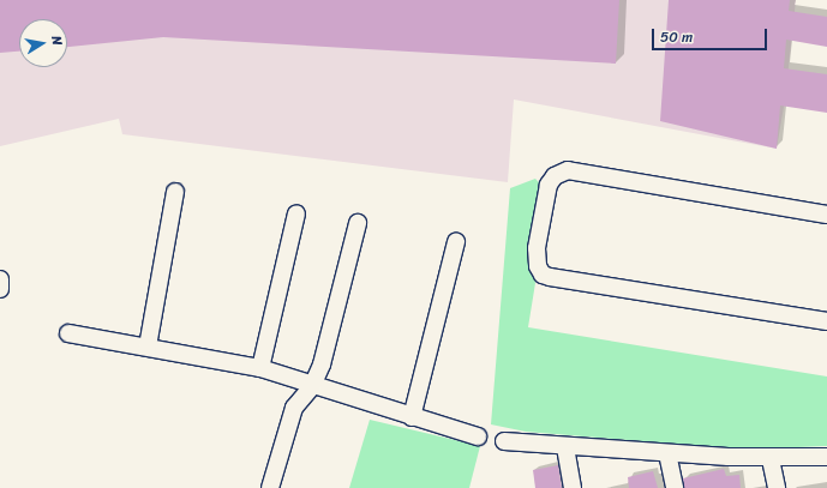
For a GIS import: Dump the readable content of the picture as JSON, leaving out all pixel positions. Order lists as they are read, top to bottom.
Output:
{
  "scale_bar": "50 m",
  "north": "right"
}
